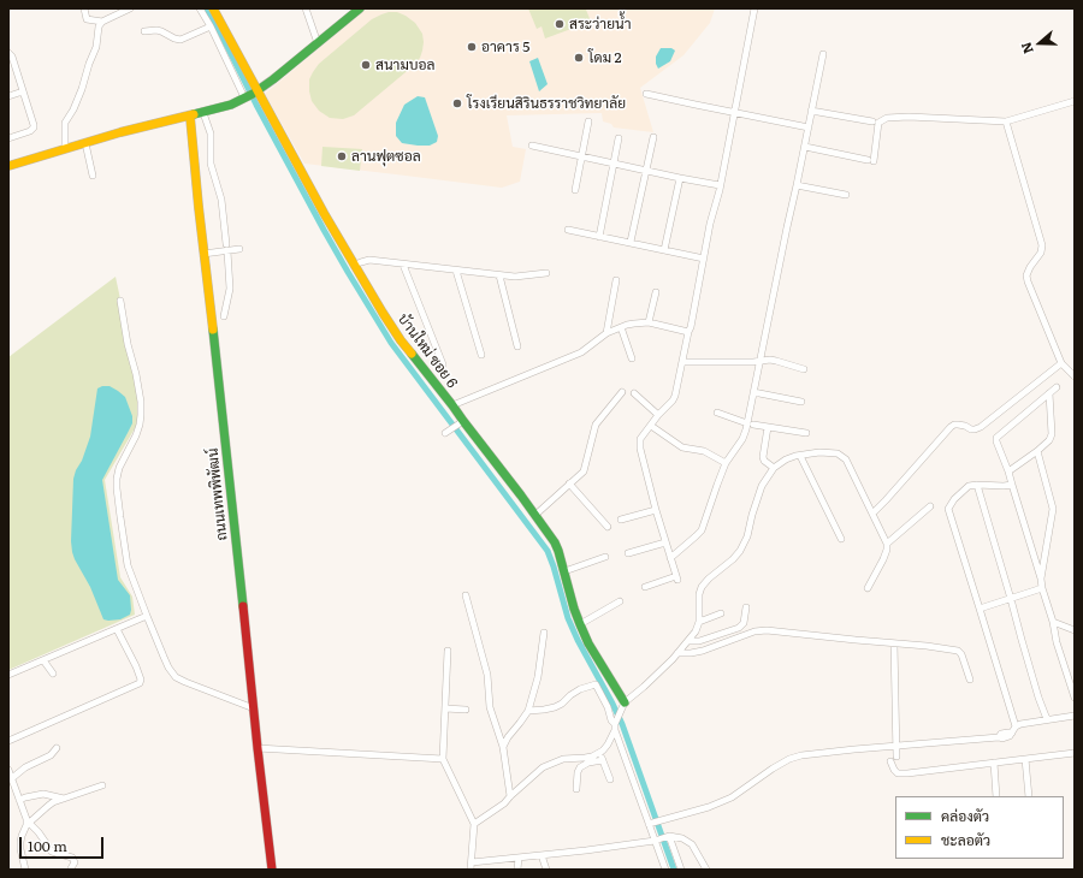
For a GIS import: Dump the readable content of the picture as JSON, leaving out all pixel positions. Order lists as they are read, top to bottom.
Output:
{
  "streets": {
    "street": ["บ้านใหม่ ซอย 6", "ถนนเทพพิพัฒน์"]
  },
  "places": [
    "สระว่ายน้ำ",
    "อาคาร 5",
    "โดม 2",
    "สนามบอล",
    "โรงเรียนสิรินธรราชวิทยาลัย",
    "ลานฟุตซอล"
  ],
  "legend": ["คล่องตัว", "ชะลอตัว"],
  "scale_bar": "100 m",
  "north": "left"
}
